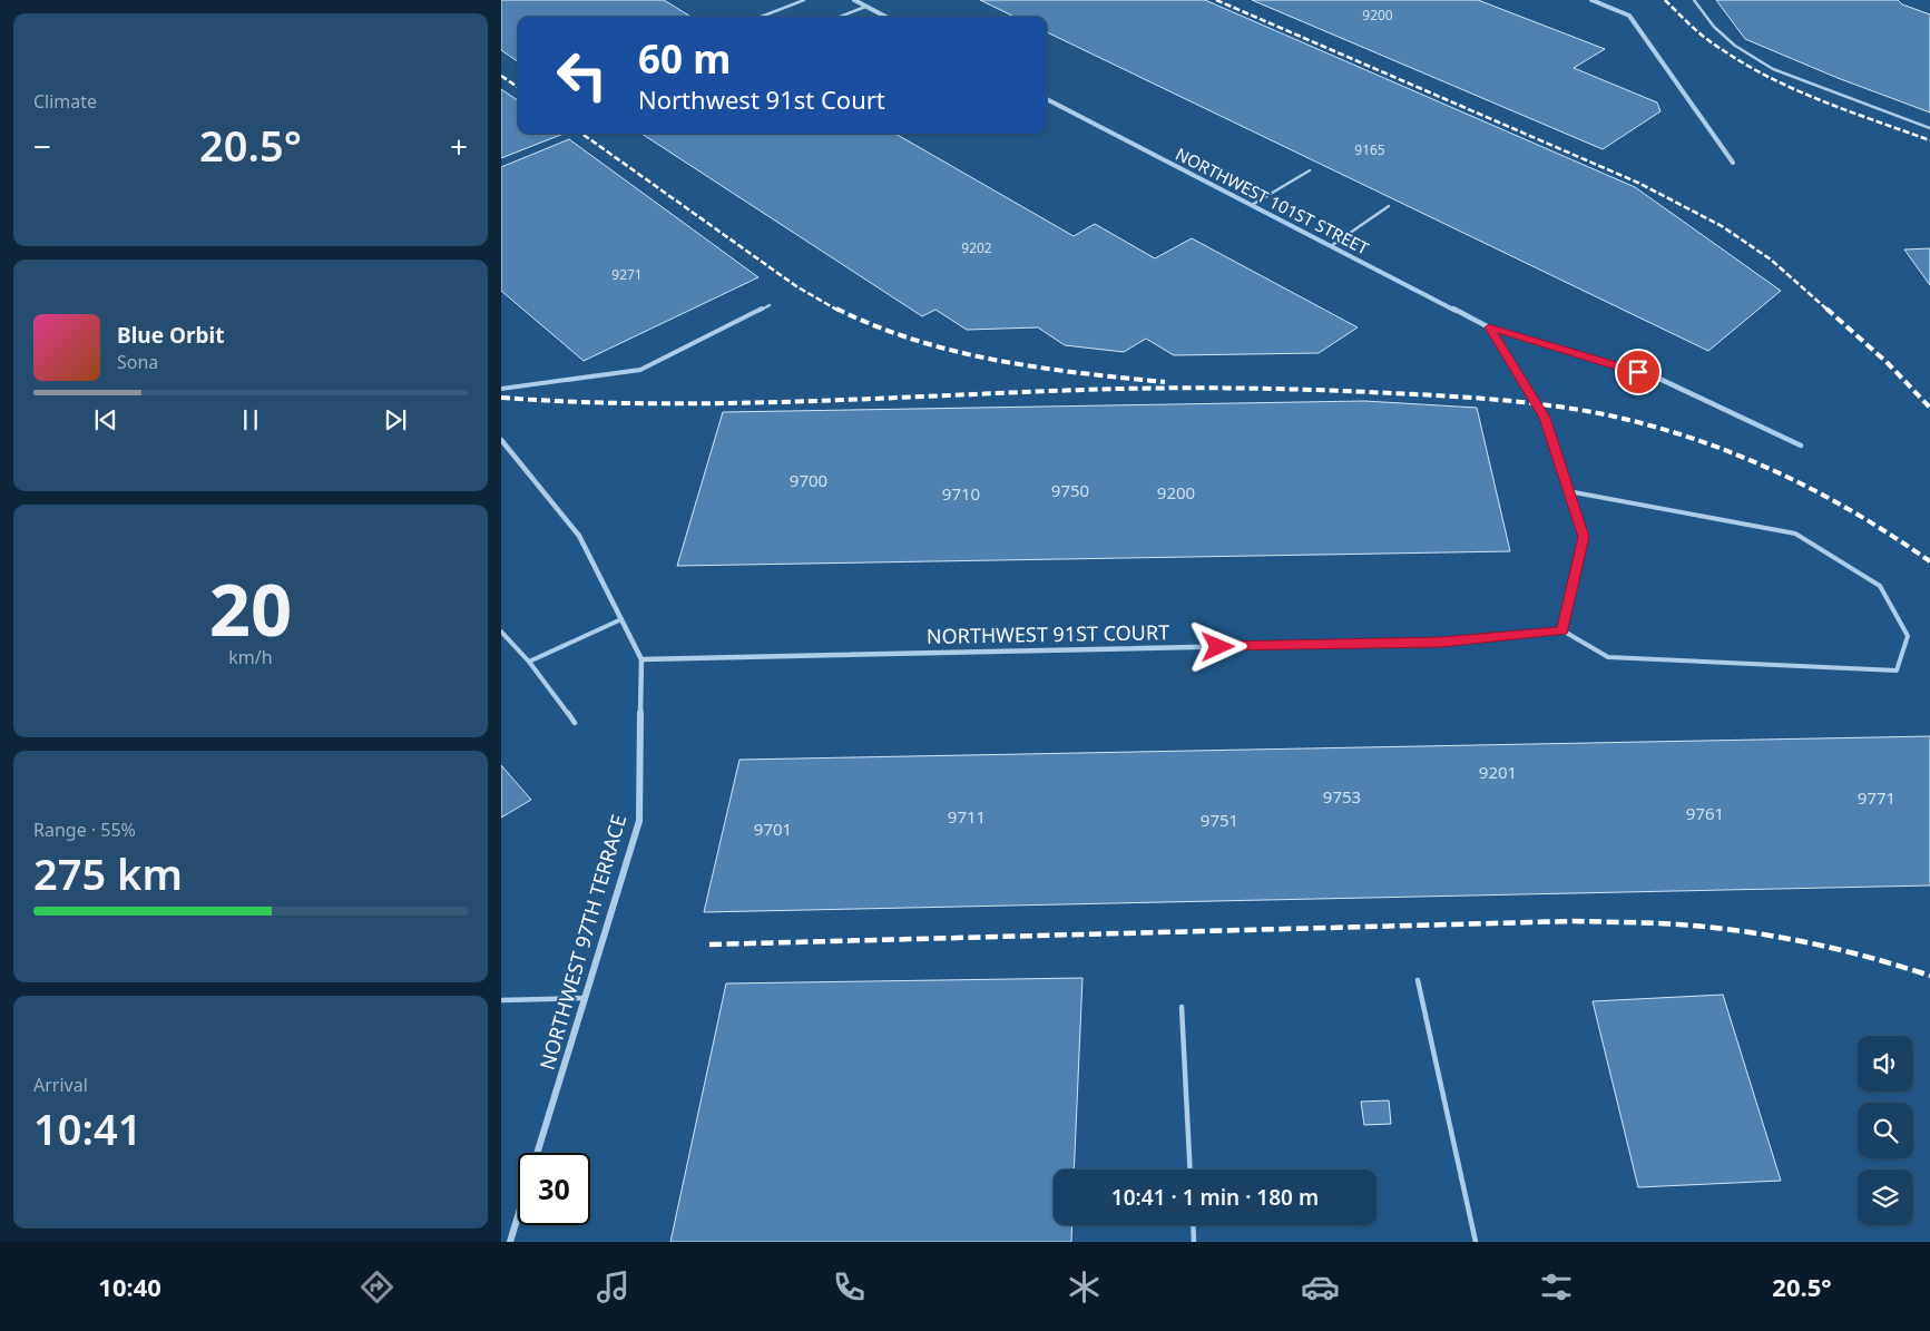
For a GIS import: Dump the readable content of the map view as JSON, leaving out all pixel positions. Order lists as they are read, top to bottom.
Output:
{
  "streets": {
    "street": ["NORTHWEST 101ST STREET", "NORTHWEST 91ST COURT", "NORTHWEST 97TH TERRACE"]
  },
  "crossings": [
    ["NORTHWEST 91ST COURT", "NORTHWEST 97TH TERRACE"]
  ],
  "house_numbers": [
    "9200",
    "9165",
    "9202",
    "9271",
    "9700",
    "9750",
    "9200",
    "9710",
    "9201",
    "9753",
    "9771",
    "9761",
    "9711",
    "9751",
    "9701"
  ],
  "page": {
    "tile": [
      "Climate",
      ["20", "km/h"],
      ["Range · 55%", "275 km"],
      ["Arrival", "10:41"]
    ],
    "turn": ["60 m", "Northwest 91st Court"],
    "heat": ["−", "20.5°", "+"],
    "song": ["Blue Orbit", "Sona"],
    "limit": "30",
    "trip": "10:41 · 1 min · 180 m",
    "tabs": ["10:40", "20.5°"]
  }
}
